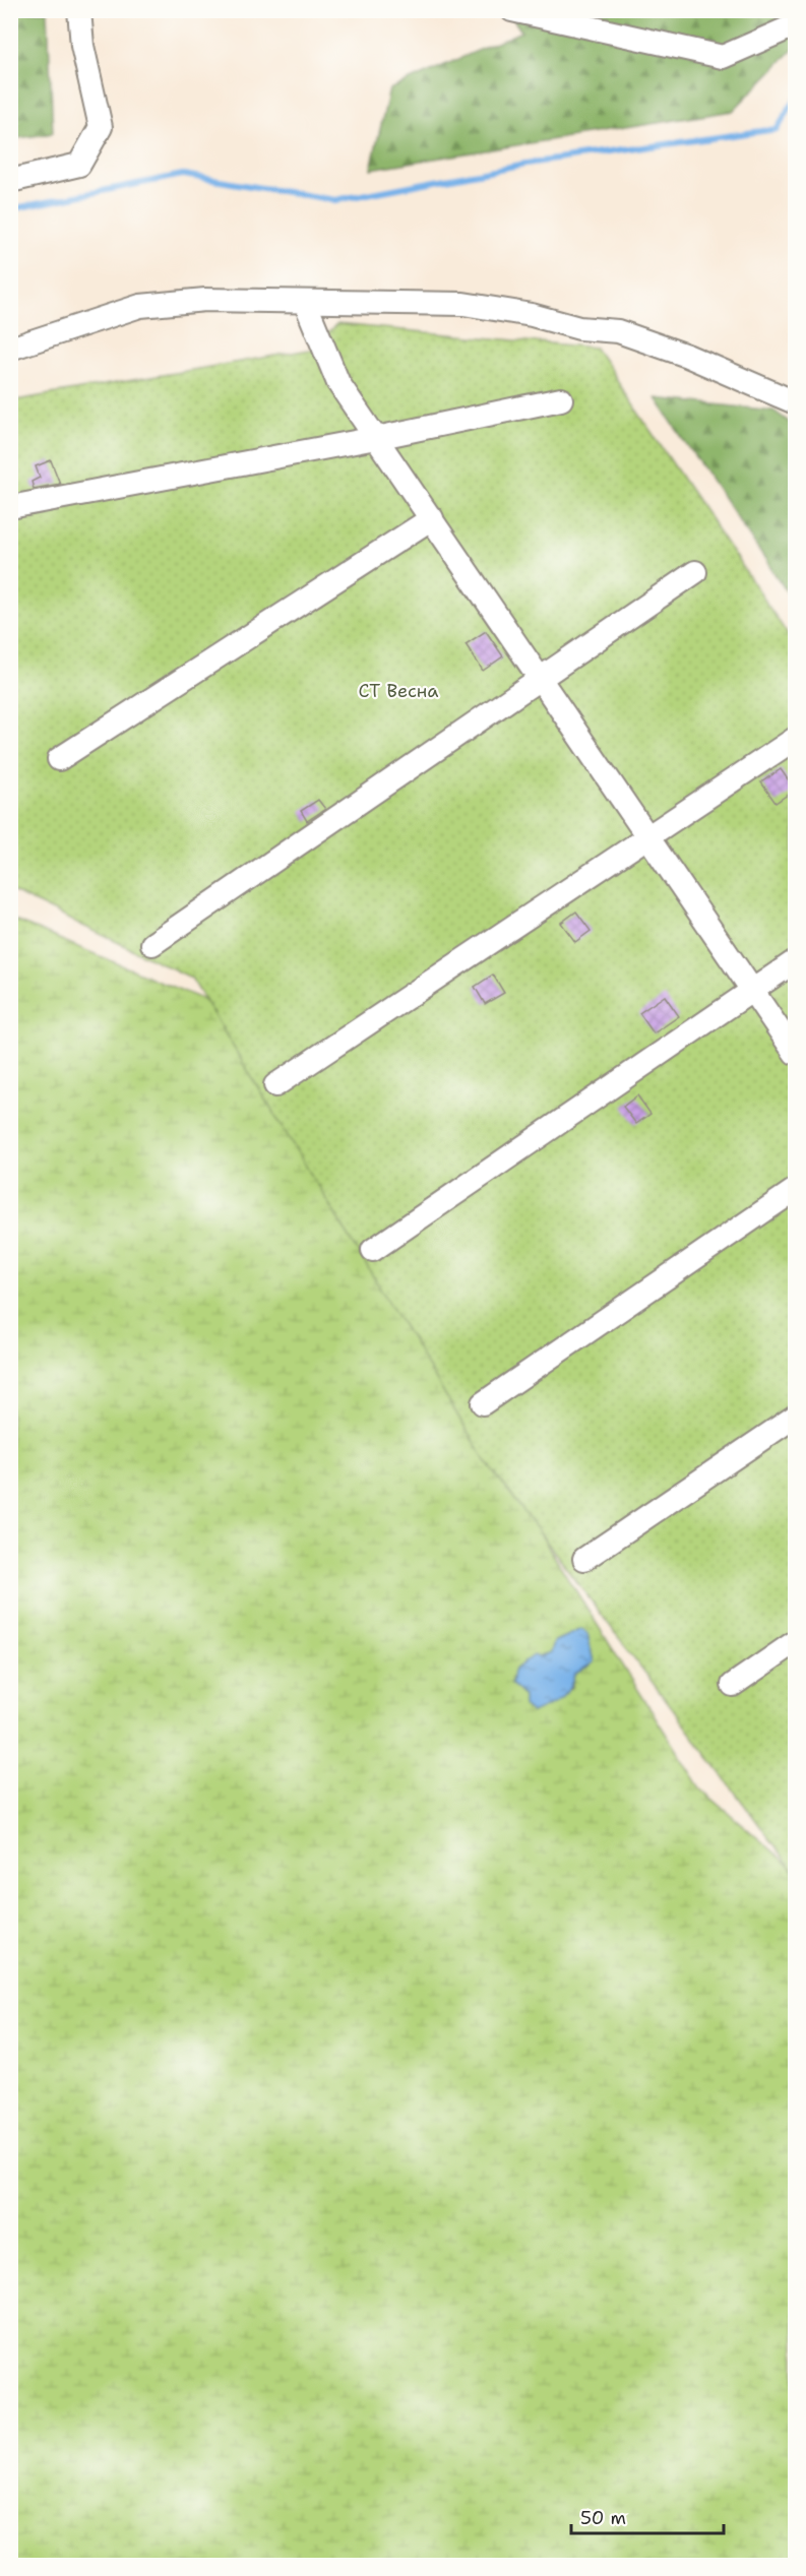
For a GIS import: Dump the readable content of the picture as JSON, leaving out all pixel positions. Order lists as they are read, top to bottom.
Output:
{
  "parks": ["СТ Весна"],
  "scale_bar": "50 m"
}
